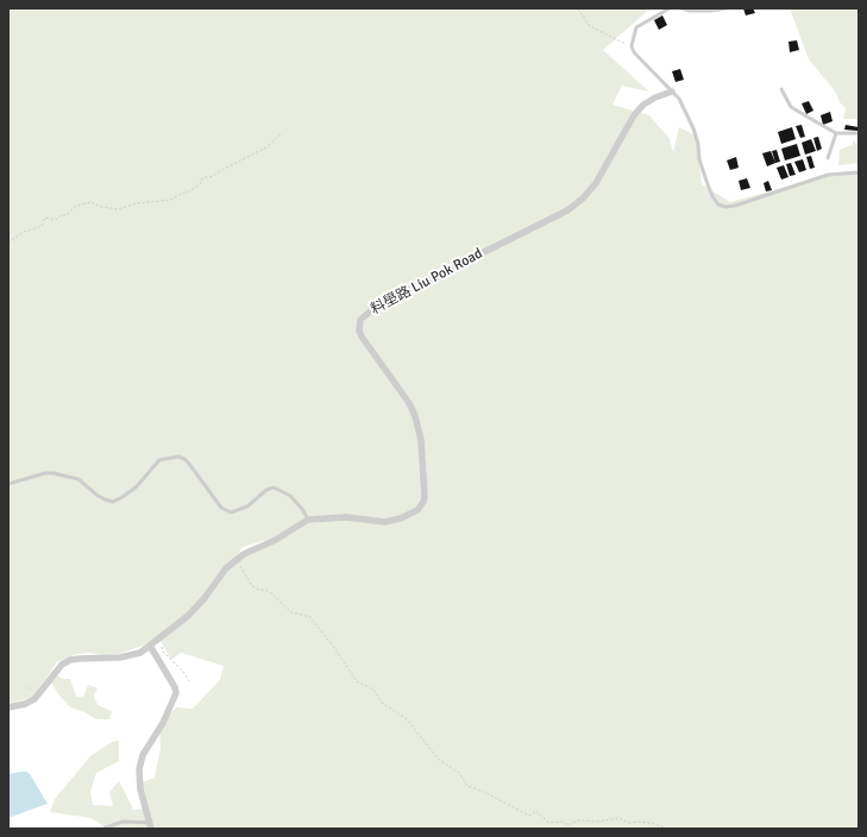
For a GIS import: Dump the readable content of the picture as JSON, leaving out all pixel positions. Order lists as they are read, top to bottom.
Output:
{
  "streets": {
    "street": ["料壆路 Liu Pok Road"]
  }
}
